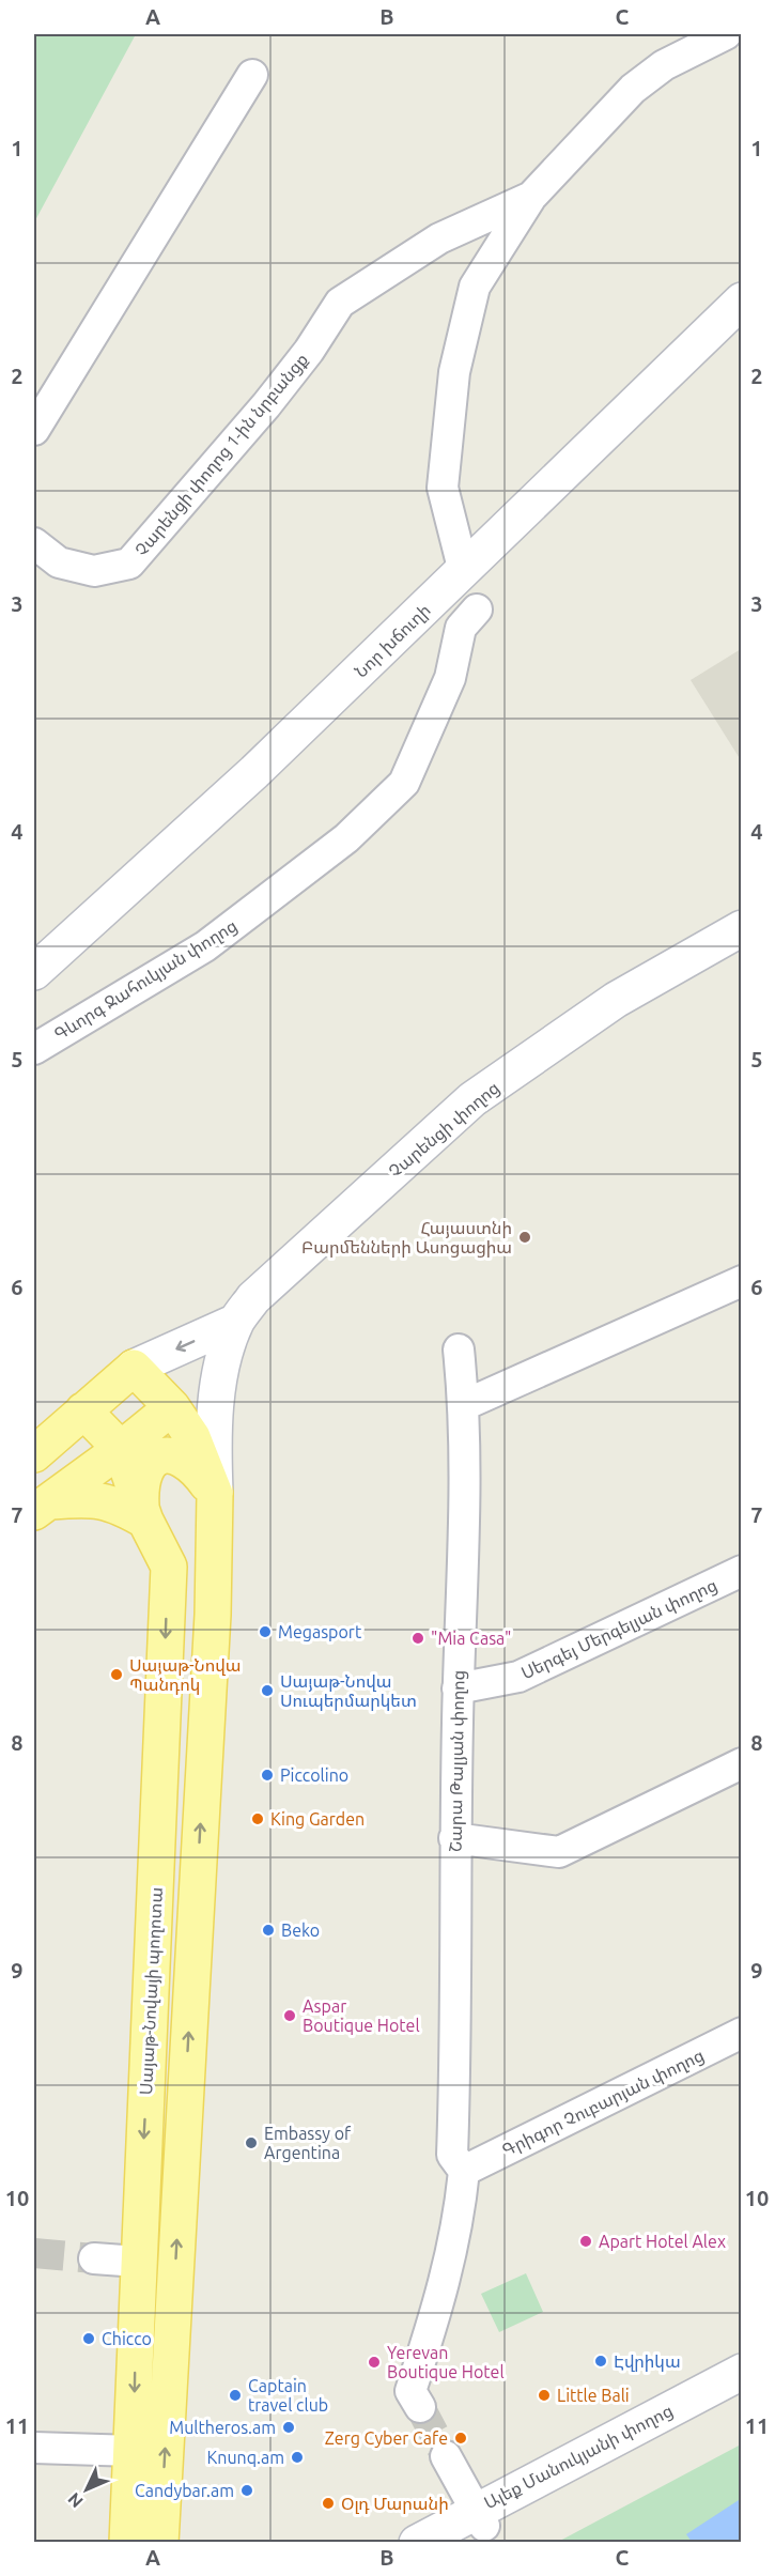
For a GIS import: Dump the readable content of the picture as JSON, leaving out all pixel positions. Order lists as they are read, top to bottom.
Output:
{
  "streets": {
    "main road": [
      "Նոր խճուղի",
      "Չարենցի փողոց",
      "Սայաթ-Նովայի պողոտա",
      "Ալեք Մանուկյանի փողոց"
    ],
    "street": [
      "Չարենցի փողոց 1-ին նրբանցք",
      "Գևորգ Ջահուկյան փողոց",
      "Սերգեյ Մերգելյան փողոց",
      "Շարա Թալյան փողոց",
      "Գրիգոր Չուբարյան փողոց"
    ]
  },
  "crossings": [
    ["Սերգեյ Մերգելյան փողոց", "Շարա Թալյան փողոց"],
    ["Շարա Թալյան փողոց", "Գրիգոր Չուբարյան փողոց"]
  ],
  "places": [
    "Հայաստնի Բարմենների Ասոցացիա",
    "Megasport",
    "\"Mia Casa\"",
    "Սայաթ-Նովա Պանդոկ",
    "Սայաթ-Նովա Սուպերմարկետ",
    "Piccolino",
    "King Garden",
    "Beko",
    "Aspar Boutique Hotel",
    "Embassy of Argentina",
    "Apart Hotel Alex",
    "Chicco",
    "Էվրիկա",
    "Yerevan Boutique Hotel",
    "Captain travel club",
    "Little Bali",
    "Multheros.am",
    "Zerg Cyber Cafe",
    "Knunq.am",
    "Candybar.am",
    "Օլդ Մարանի"
  ],
  "north": "bottom left",
  "grid": {
    "columns": ["A", "B", "C"],
    "rows": [
      "1",
      "2",
      "3",
      "4",
      "5",
      "6",
      "7",
      "8",
      "9",
      "10",
      "11"
    ]
  }
}
